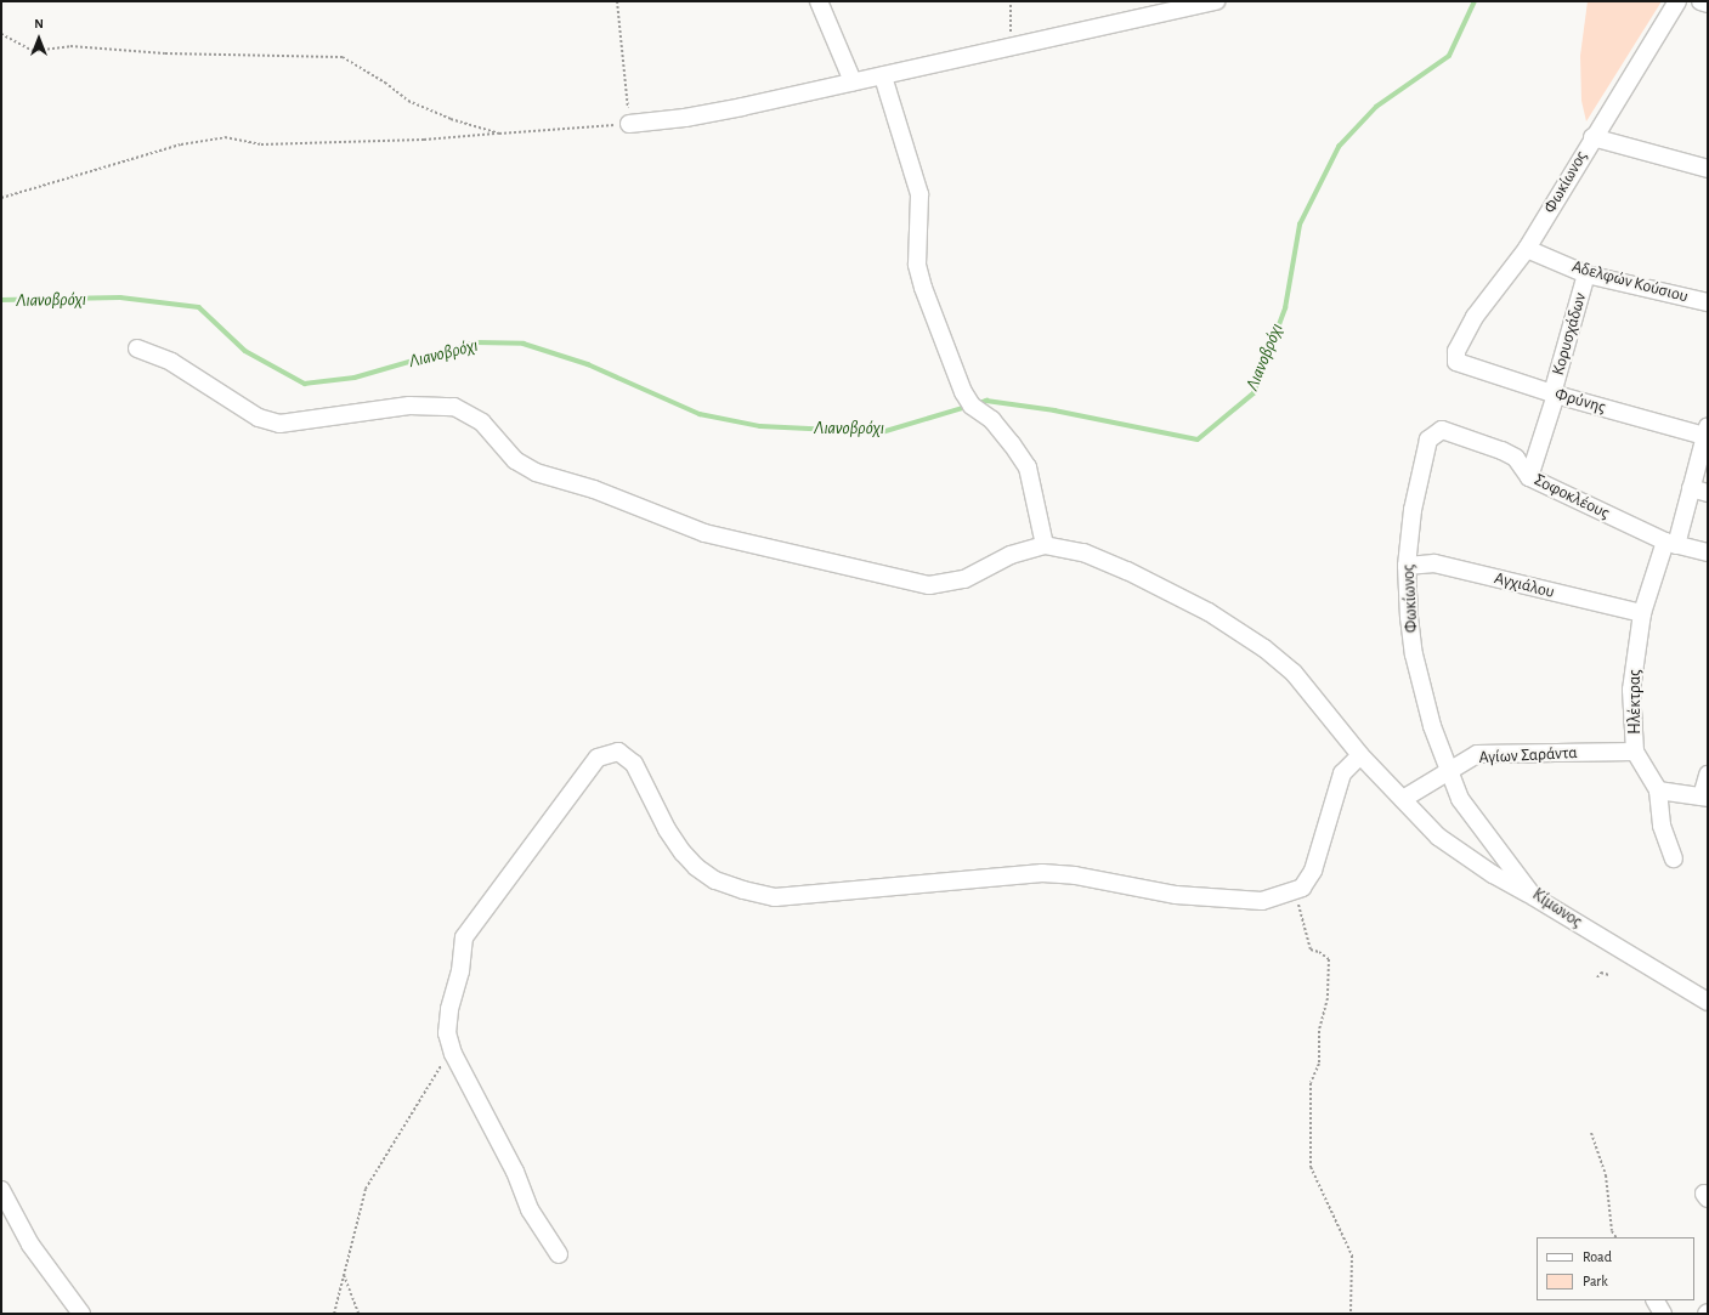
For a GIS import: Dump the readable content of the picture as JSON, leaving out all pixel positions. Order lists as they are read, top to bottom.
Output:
{
  "streets": {
    "street": [
      "Φωκίωνος",
      "Αδελφών Κούσιου",
      "Κορυσχάδων",
      "Φρύνης",
      "Σοφοκλέους",
      "Αγχιάλου",
      "Ηλέκτρας",
      "Αγίων Σαράντα",
      "Κίμωνος"
    ]
  },
  "crossings": [
    ["Φωκίωνος", "Αδελφών Κούσιου"],
    ["Φωκίωνος", "Φρύνης"],
    ["Φωκίωνος", "Σοφοκλέους"],
    ["Φωκίωνος", "Αγχιάλου"],
    ["Φωκίωνος", "Αγίων Σαράντα"],
    ["Φωκίωνος", "Κίμωνος"],
    ["Αδελφών Κούσιου", "Κορυσχάδων"],
    ["Κορυσχάδων", "Φρύνης"],
    ["Κορυσχάδων", "Σοφοκλέους"],
    ["Φρύνης", "Ηλέκτρας"],
    ["Σοφοκλέους", "Ηλέκτρας"],
    ["Αγχιάλου", "Ηλέκτρας"],
    ["Ηλέκτρας", "Αγίων Σαράντα"],
    ["Αγίων Σαράντα", "Κίμωνος"]
  ],
  "water": ["Λιανοβρόχι"],
  "legend": ["Road", "Park"],
  "north": "top"
}
